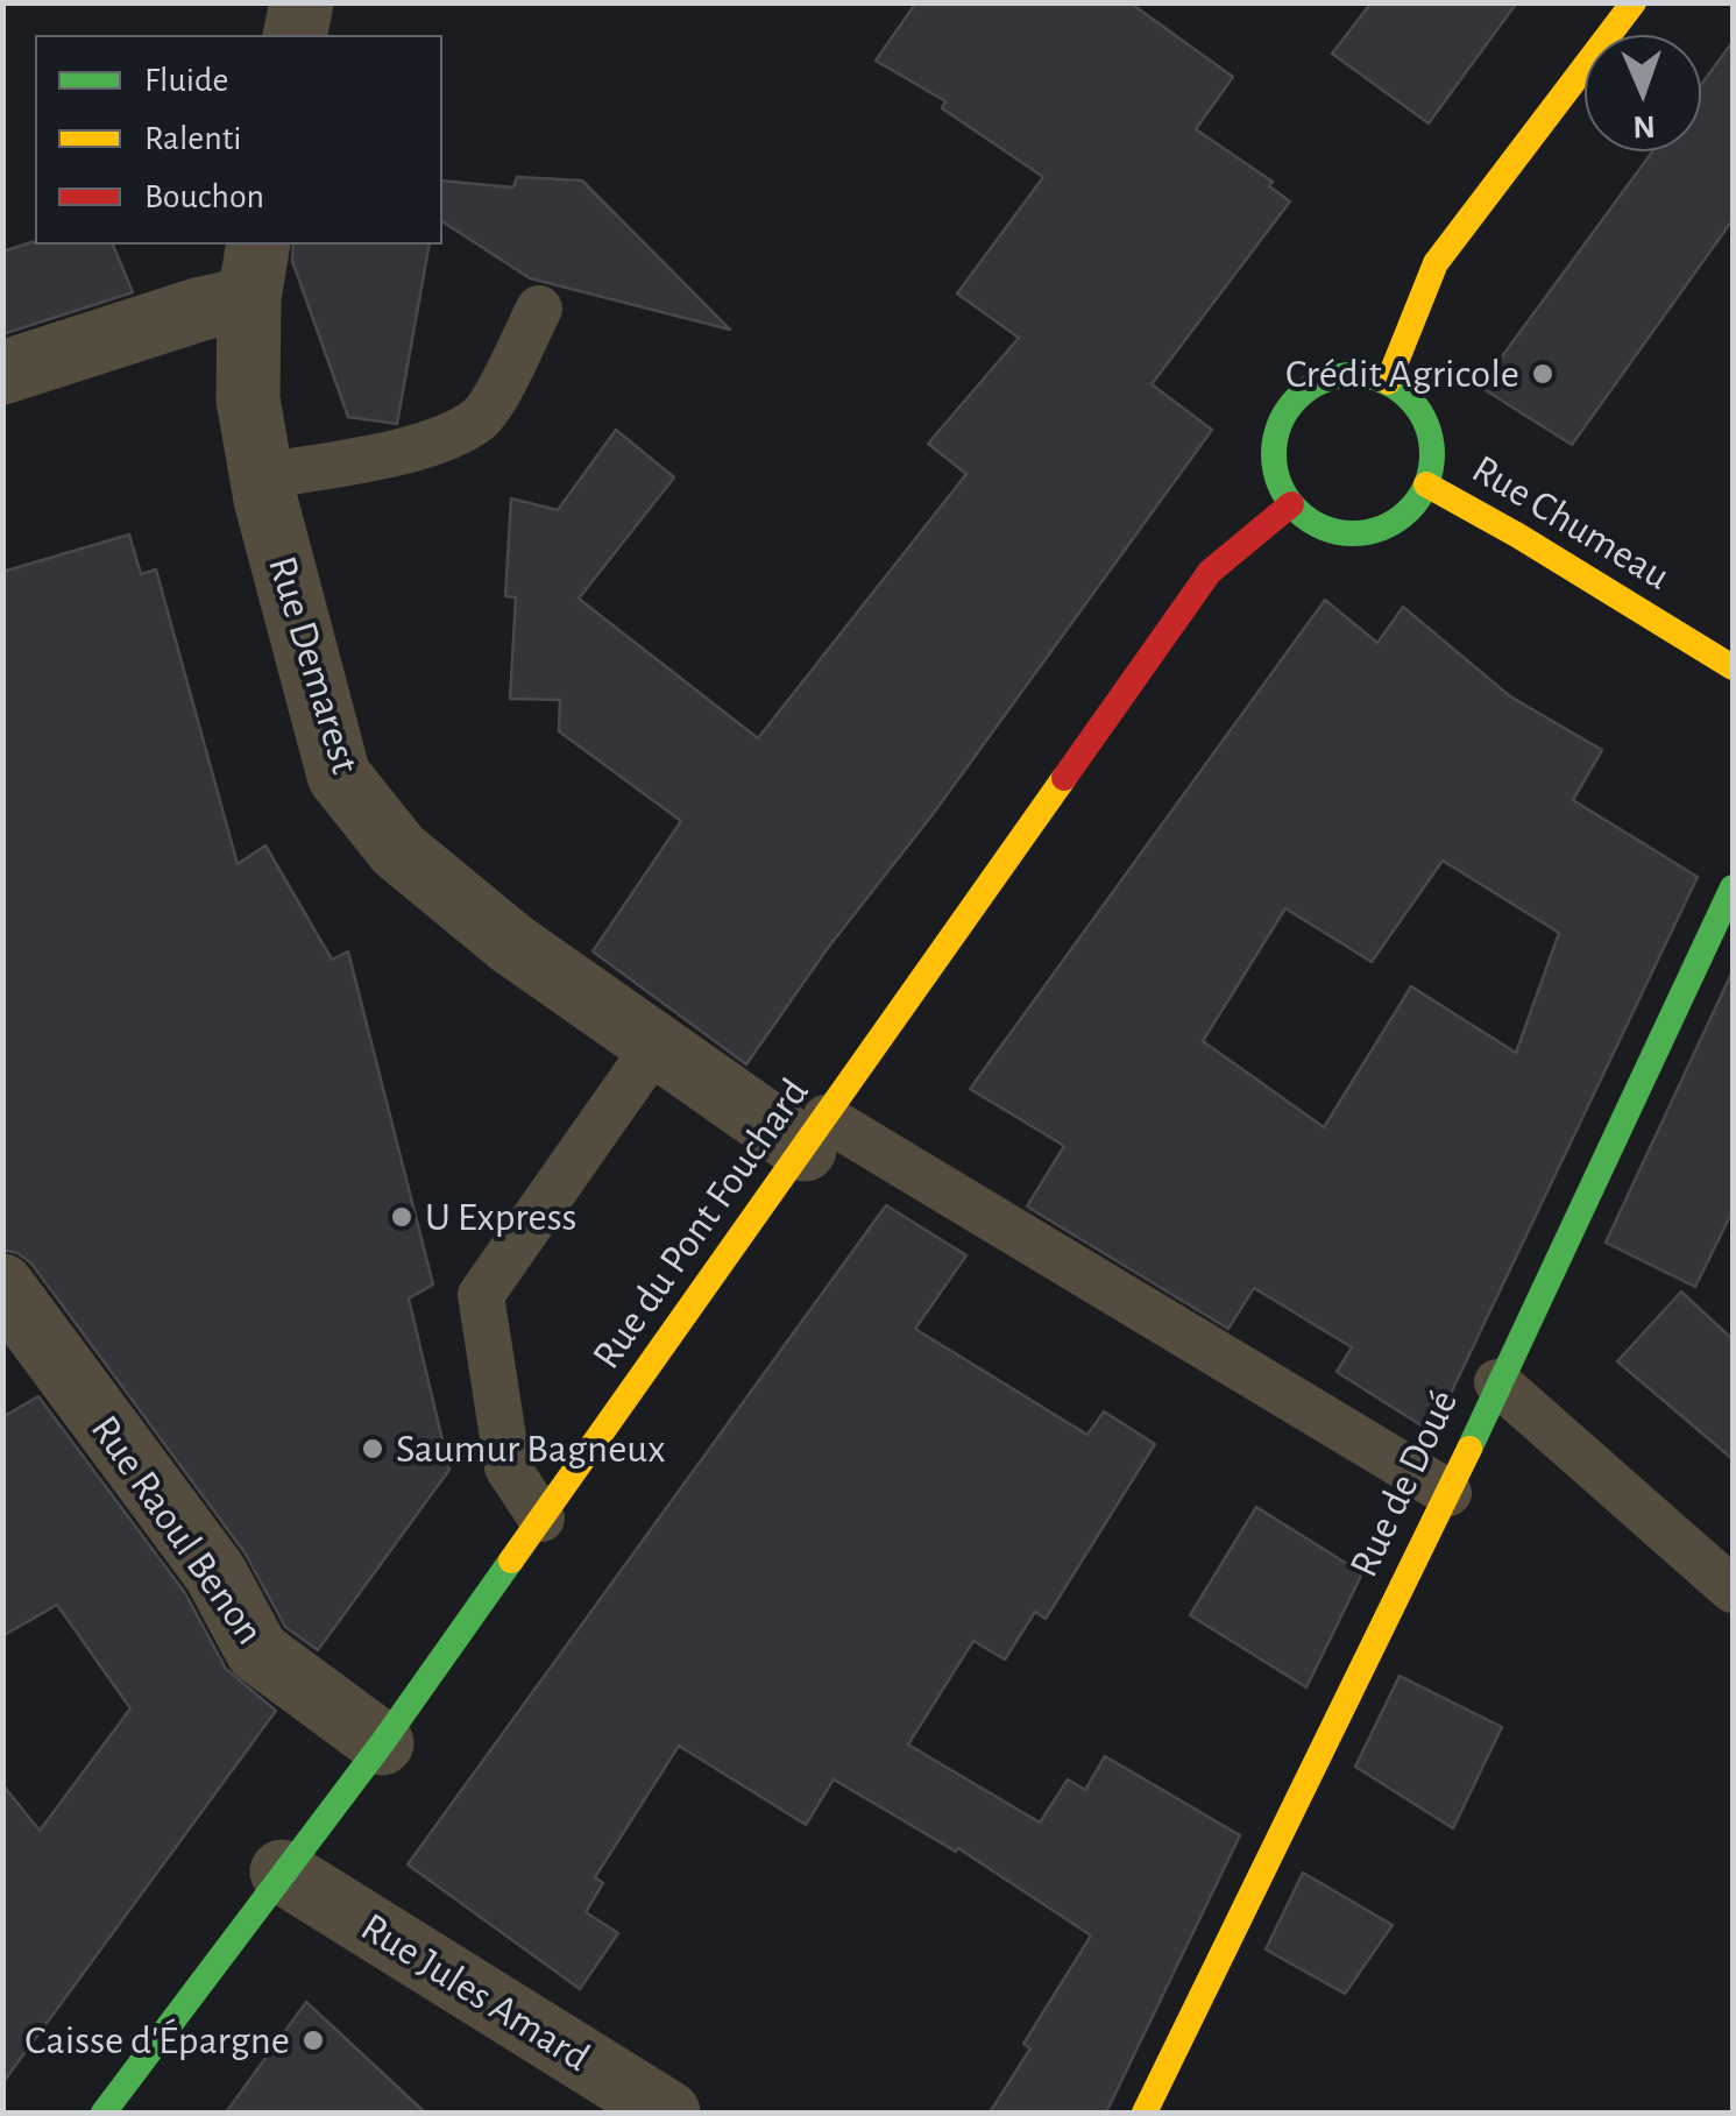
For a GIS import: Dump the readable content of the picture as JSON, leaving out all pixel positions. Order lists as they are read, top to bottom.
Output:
{
  "streets": {
    "main road": ["Rue Chumeau", "Rue du Pont Fouchard", "Rue de Doué"],
    "street": ["Rue Demarest", "Rue Raoul Benon", "Rue Jules Amard"]
  },
  "crossings": [
    ["Rue Chumeau", "Rue du Pont Fouchard"],
    ["Rue Demarest", "Rue du Pont Fouchard"],
    ["Rue du Pont Fouchard", "Rue Raoul Benon"],
    ["Rue du Pont Fouchard", "Rue Jules Amard"]
  ],
  "places": [
    "Crédit Agricole",
    "U Express",
    "Saumur Bagneux",
    "Caisse d'Épargne"
  ],
  "legend": ["Fluide", "Ralenti", "Bouchon"],
  "north": "bottom"
}
